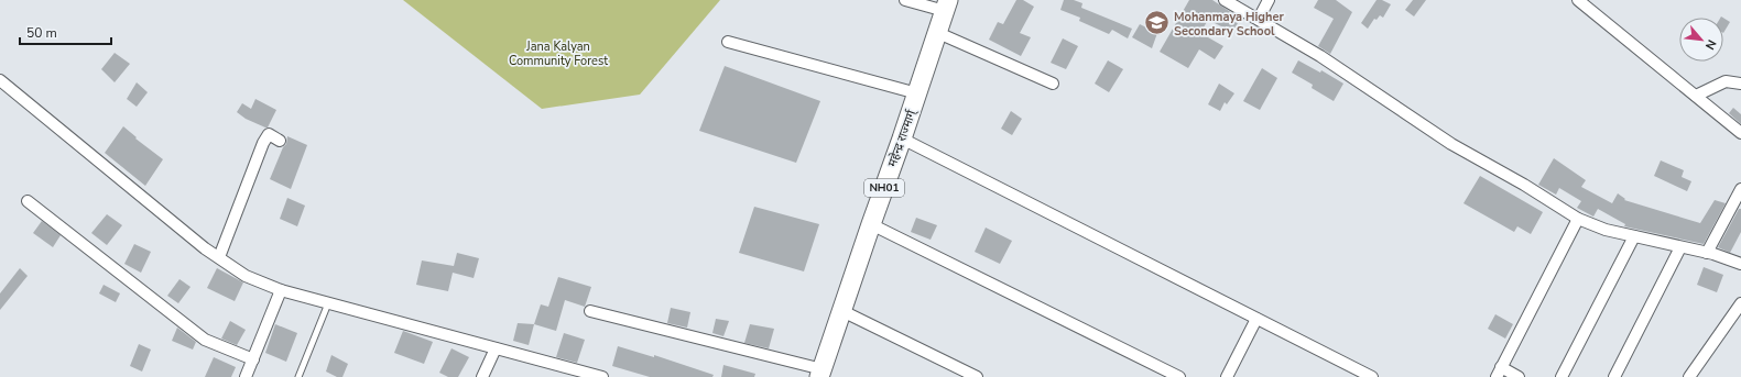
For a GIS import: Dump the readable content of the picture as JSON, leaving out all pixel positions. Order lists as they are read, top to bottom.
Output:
{
  "streets": {
    "highway": ["महेन्द्र राज्मार्ग्", "NH01"]
  },
  "parks": ["Jana Kalyan Community Forest"],
  "places": {
    "school or university": ["Mohanmaya Higher Secondary School"]
  },
  "scale_bar": "50 m",
  "north": "bottom right"
}
